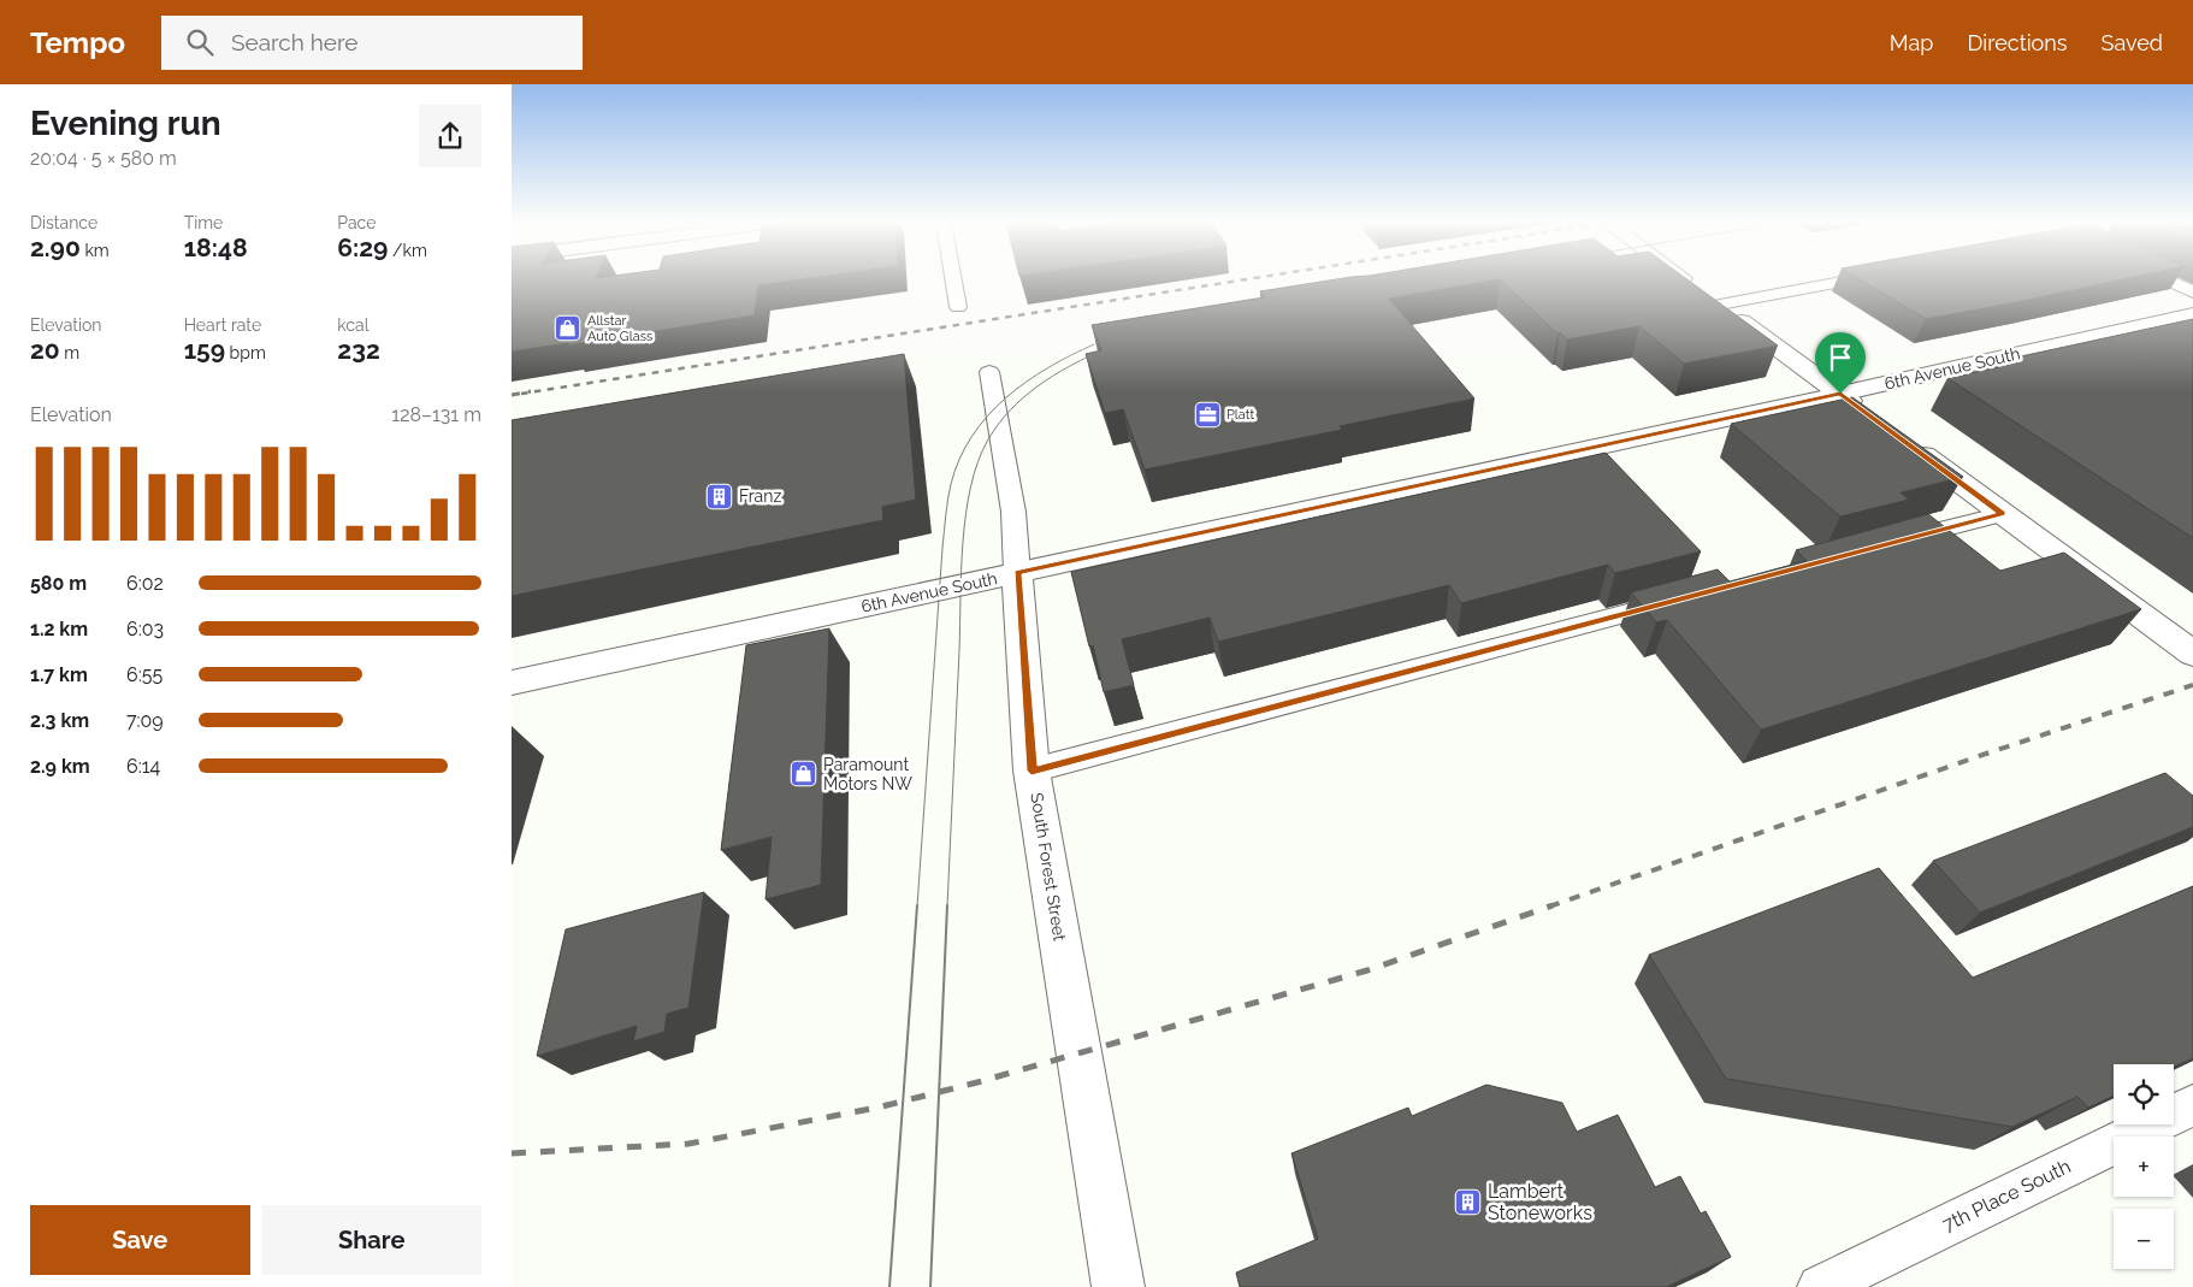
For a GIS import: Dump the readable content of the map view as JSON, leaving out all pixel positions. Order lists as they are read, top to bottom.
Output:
{
  "streets": {
    "main road": ["6th Avenue South", "South Forest Street"],
    "street": ["7th Place South"]
  },
  "crossings": [
    ["6th Avenue South", "South Forest Street"]
  ],
  "places": {
    "shop": ["Allstar Auto Glass", "Paramount Motors NW"],
    "office": ["Platt"],
    "building": ["Franz", "Lambert Stoneworks"]
  },
  "page": {
    "header": "Tempo",
    "search": "Search here",
    "nav": ["Map", "Directions", "Saved"],
    "heading": ["Evening run", "20:04 · 5 × 580 m"],
    "stats": [
      ["Distance", "2.90 km"],
      ["Time", "18:48"],
      ["Pace", "6:29 /km"],
      ["Elevation", "20 m"],
      ["Heart rate", "159 bpm"],
      ["kcal", "232"]
    ],
    "chart": ["Elevation", "128–131 m"],
    "list": [
      {
        "name": "580 m",
        "note": "6:02"
      },
      {
        "name": "1.2 km",
        "note": "6:03"
      },
      {
        "name": "1.7 km",
        "note": "6:55"
      },
      {
        "name": "2.3 km",
        "note": "7:09"
      },
      {
        "name": "2.9 km",
        "note": "6:14"
      }
    ],
    "map_buttons": ["+", "−"],
    "buttons": ["Save", "Share"]
  }
}
